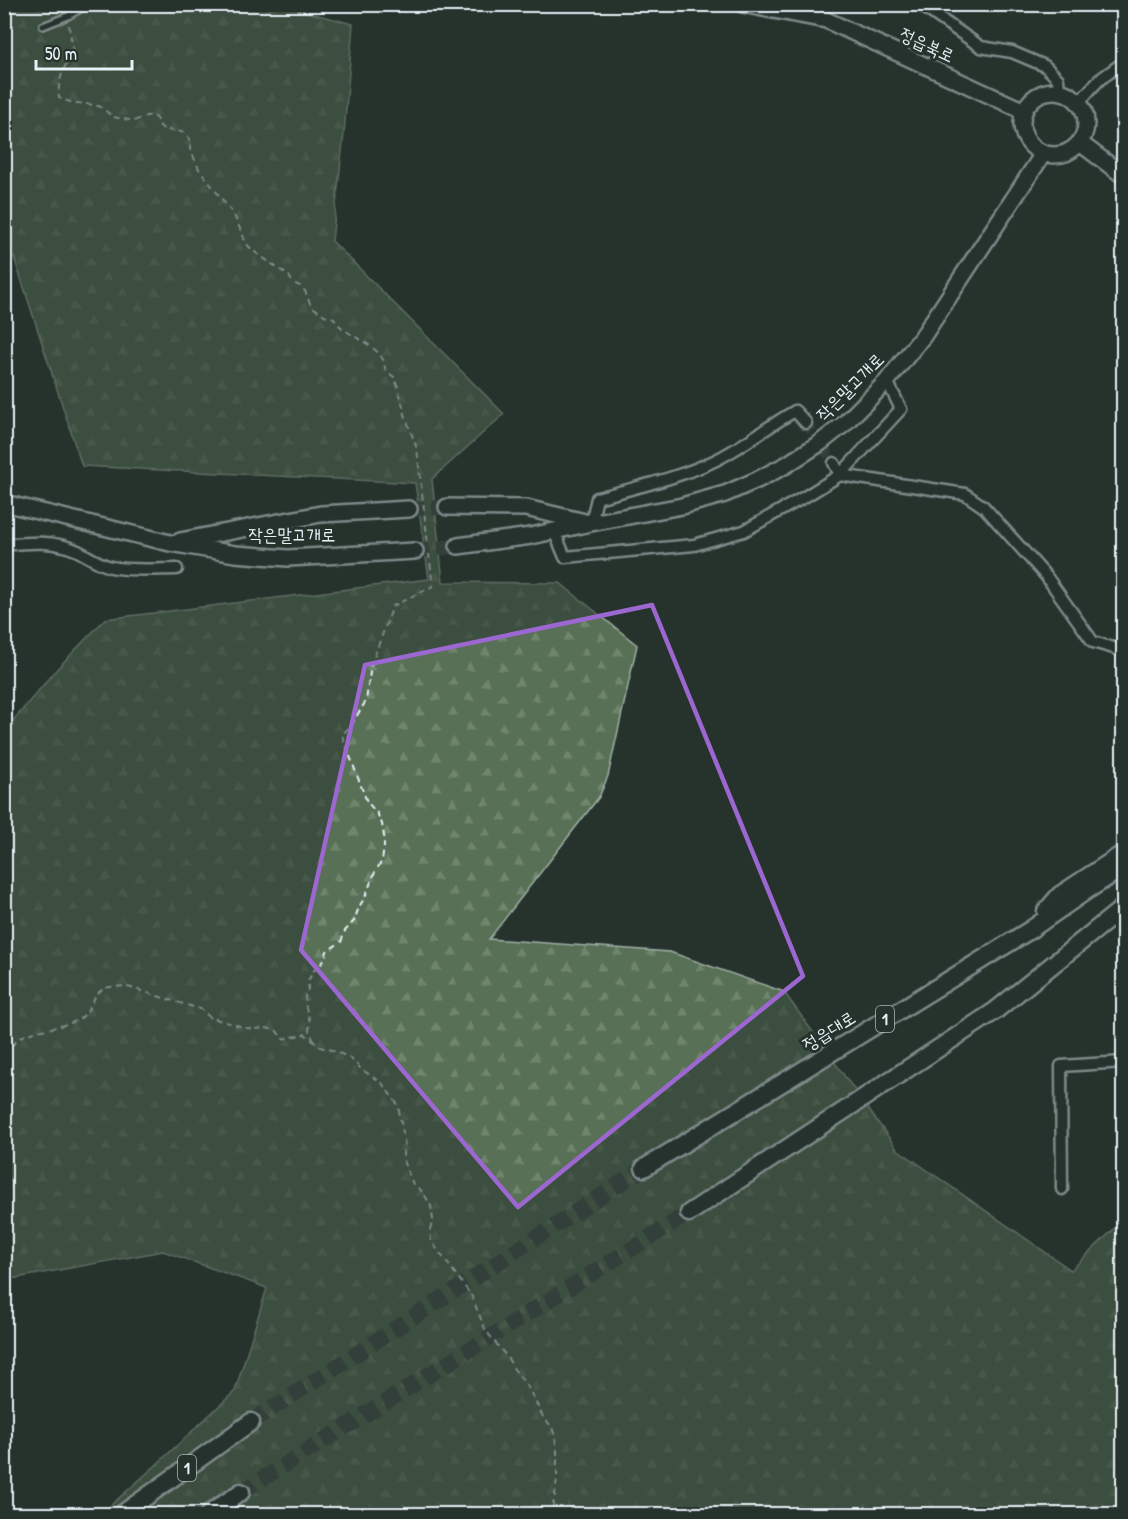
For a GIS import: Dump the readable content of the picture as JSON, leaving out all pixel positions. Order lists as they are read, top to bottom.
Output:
{
  "streets": {
    "main road": ["1", "정읍대로"],
    "street": ["정읍북로", "작은말고개로"]
  },
  "crossings": [
    ["정읍북로", "작은말고개로"]
  ],
  "scale_bar": "50 m"
}
